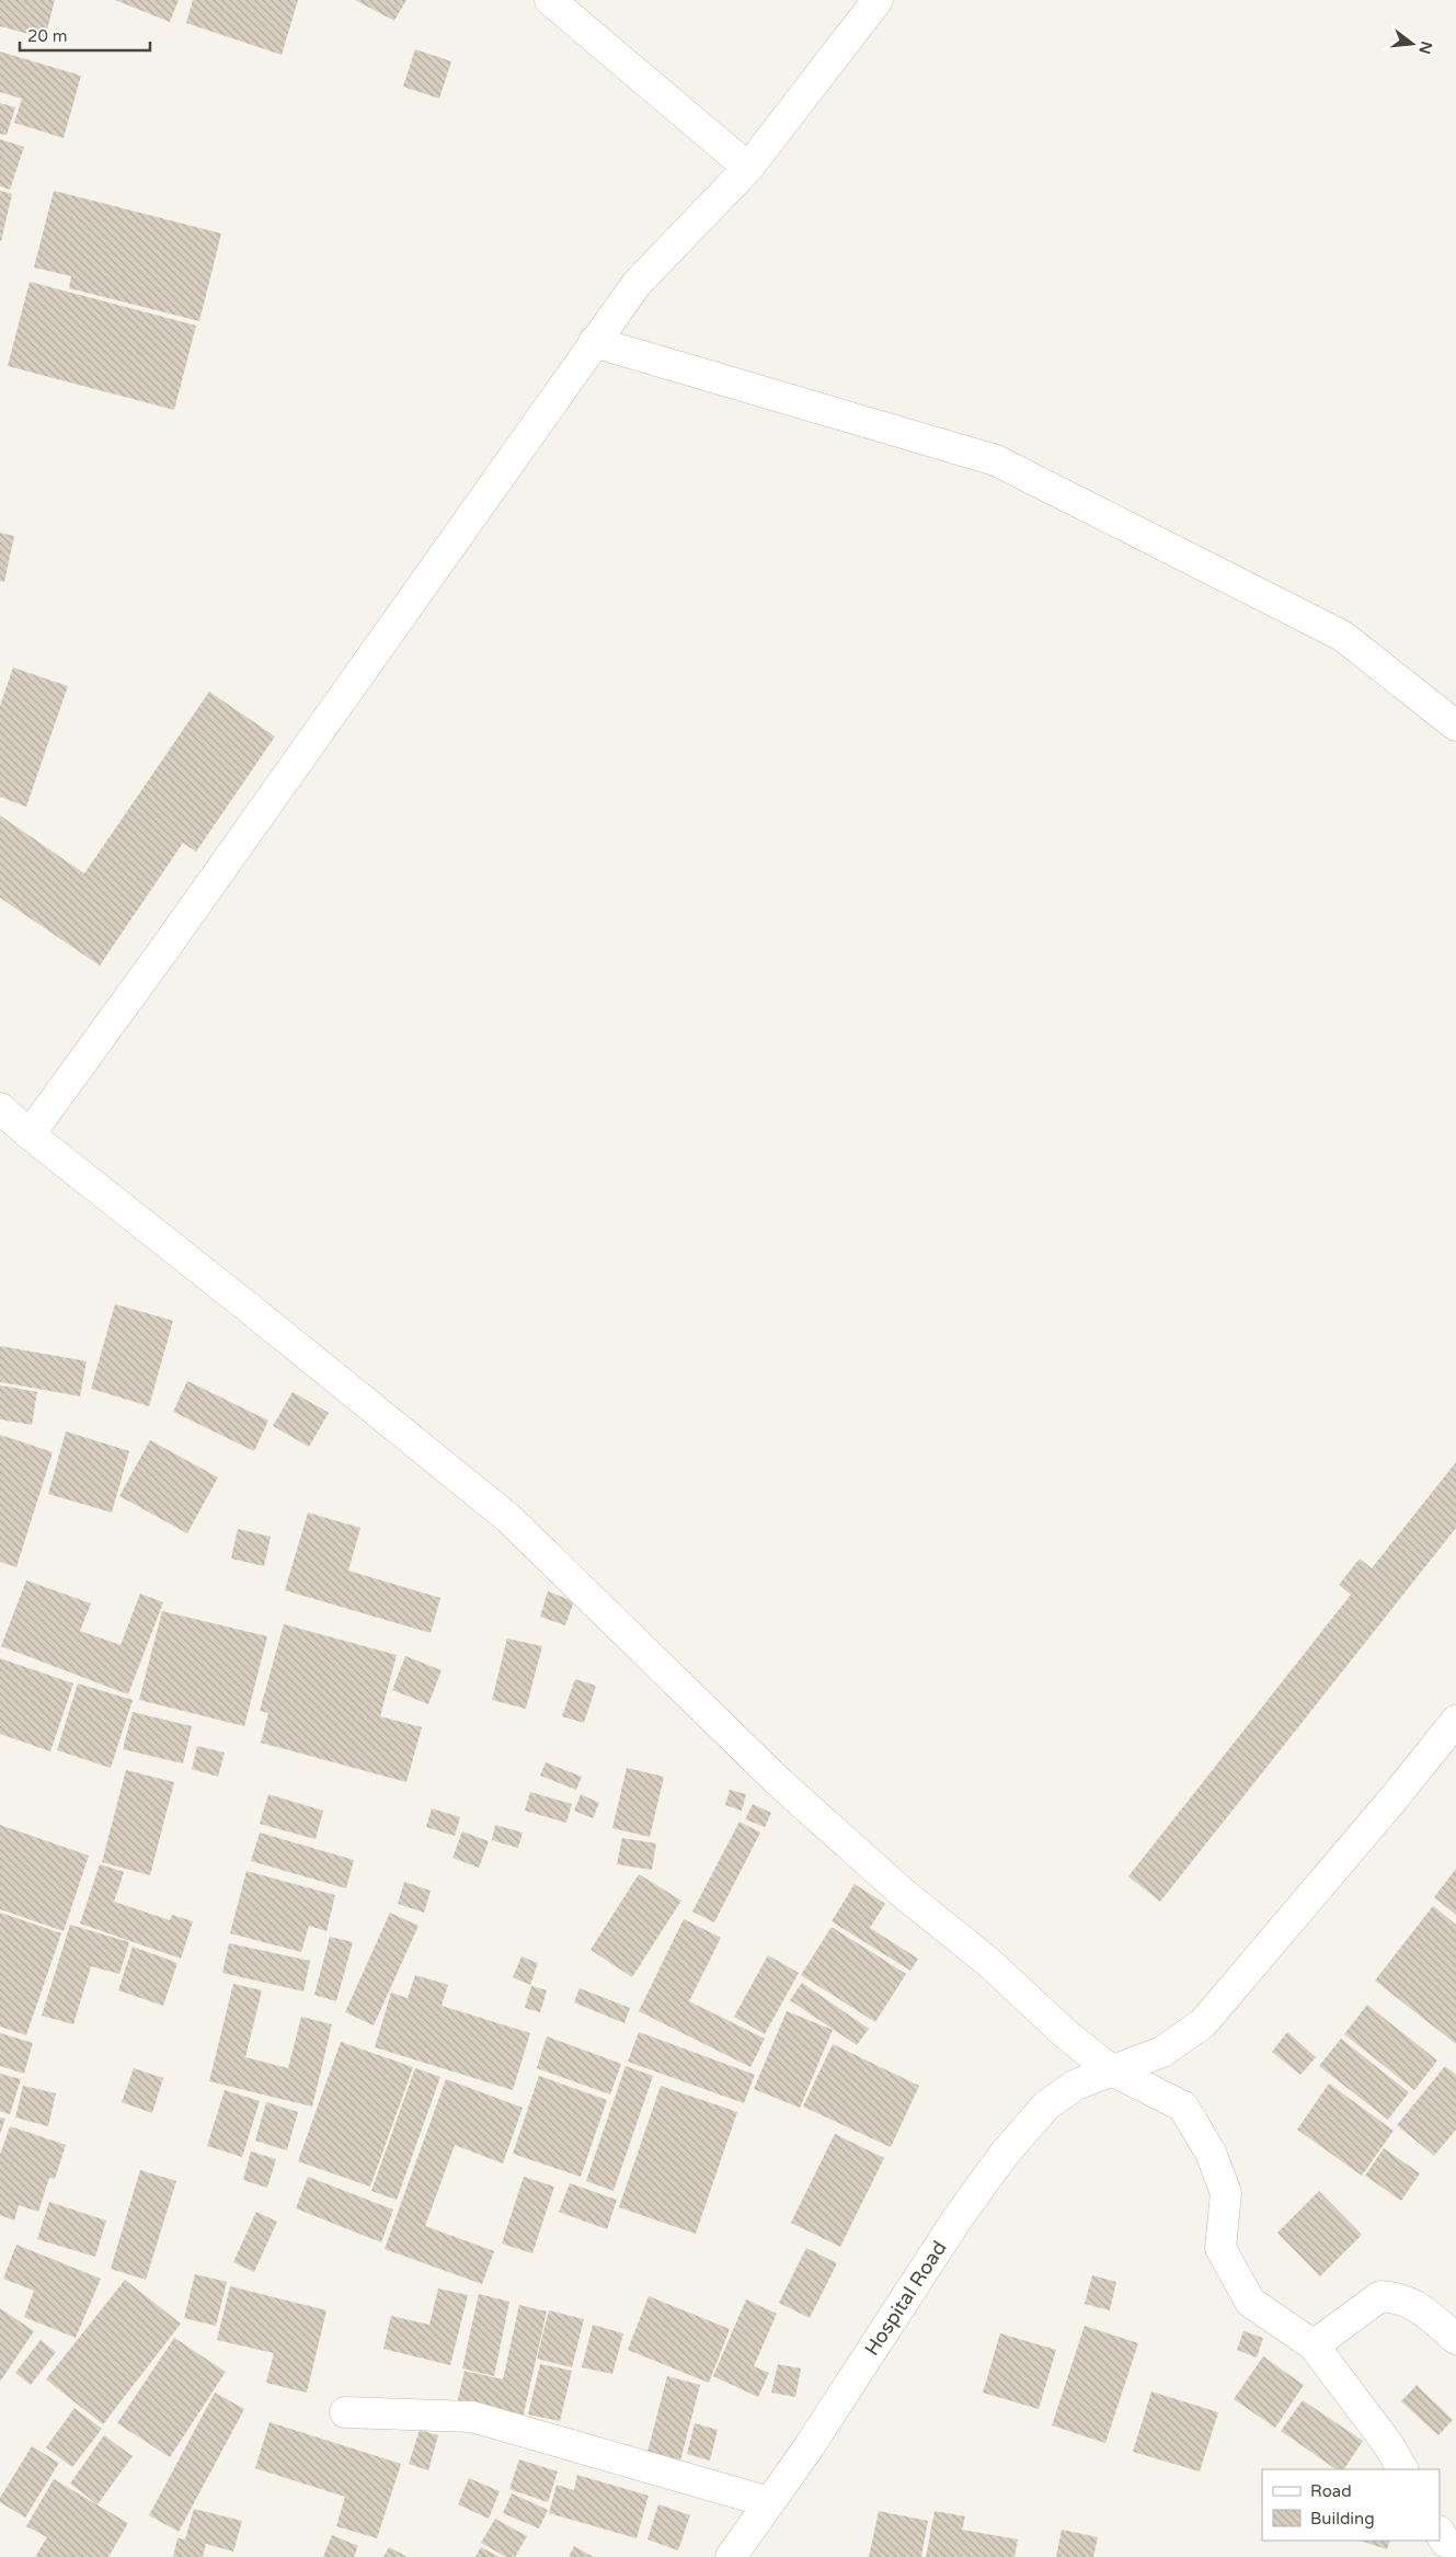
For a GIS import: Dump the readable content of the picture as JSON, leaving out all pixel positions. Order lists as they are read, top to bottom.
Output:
{
  "streets": {
    "street": ["Hospital Road"]
  },
  "legend": ["Road", "Building"],
  "scale_bar": "20 m",
  "north": "right"
}
